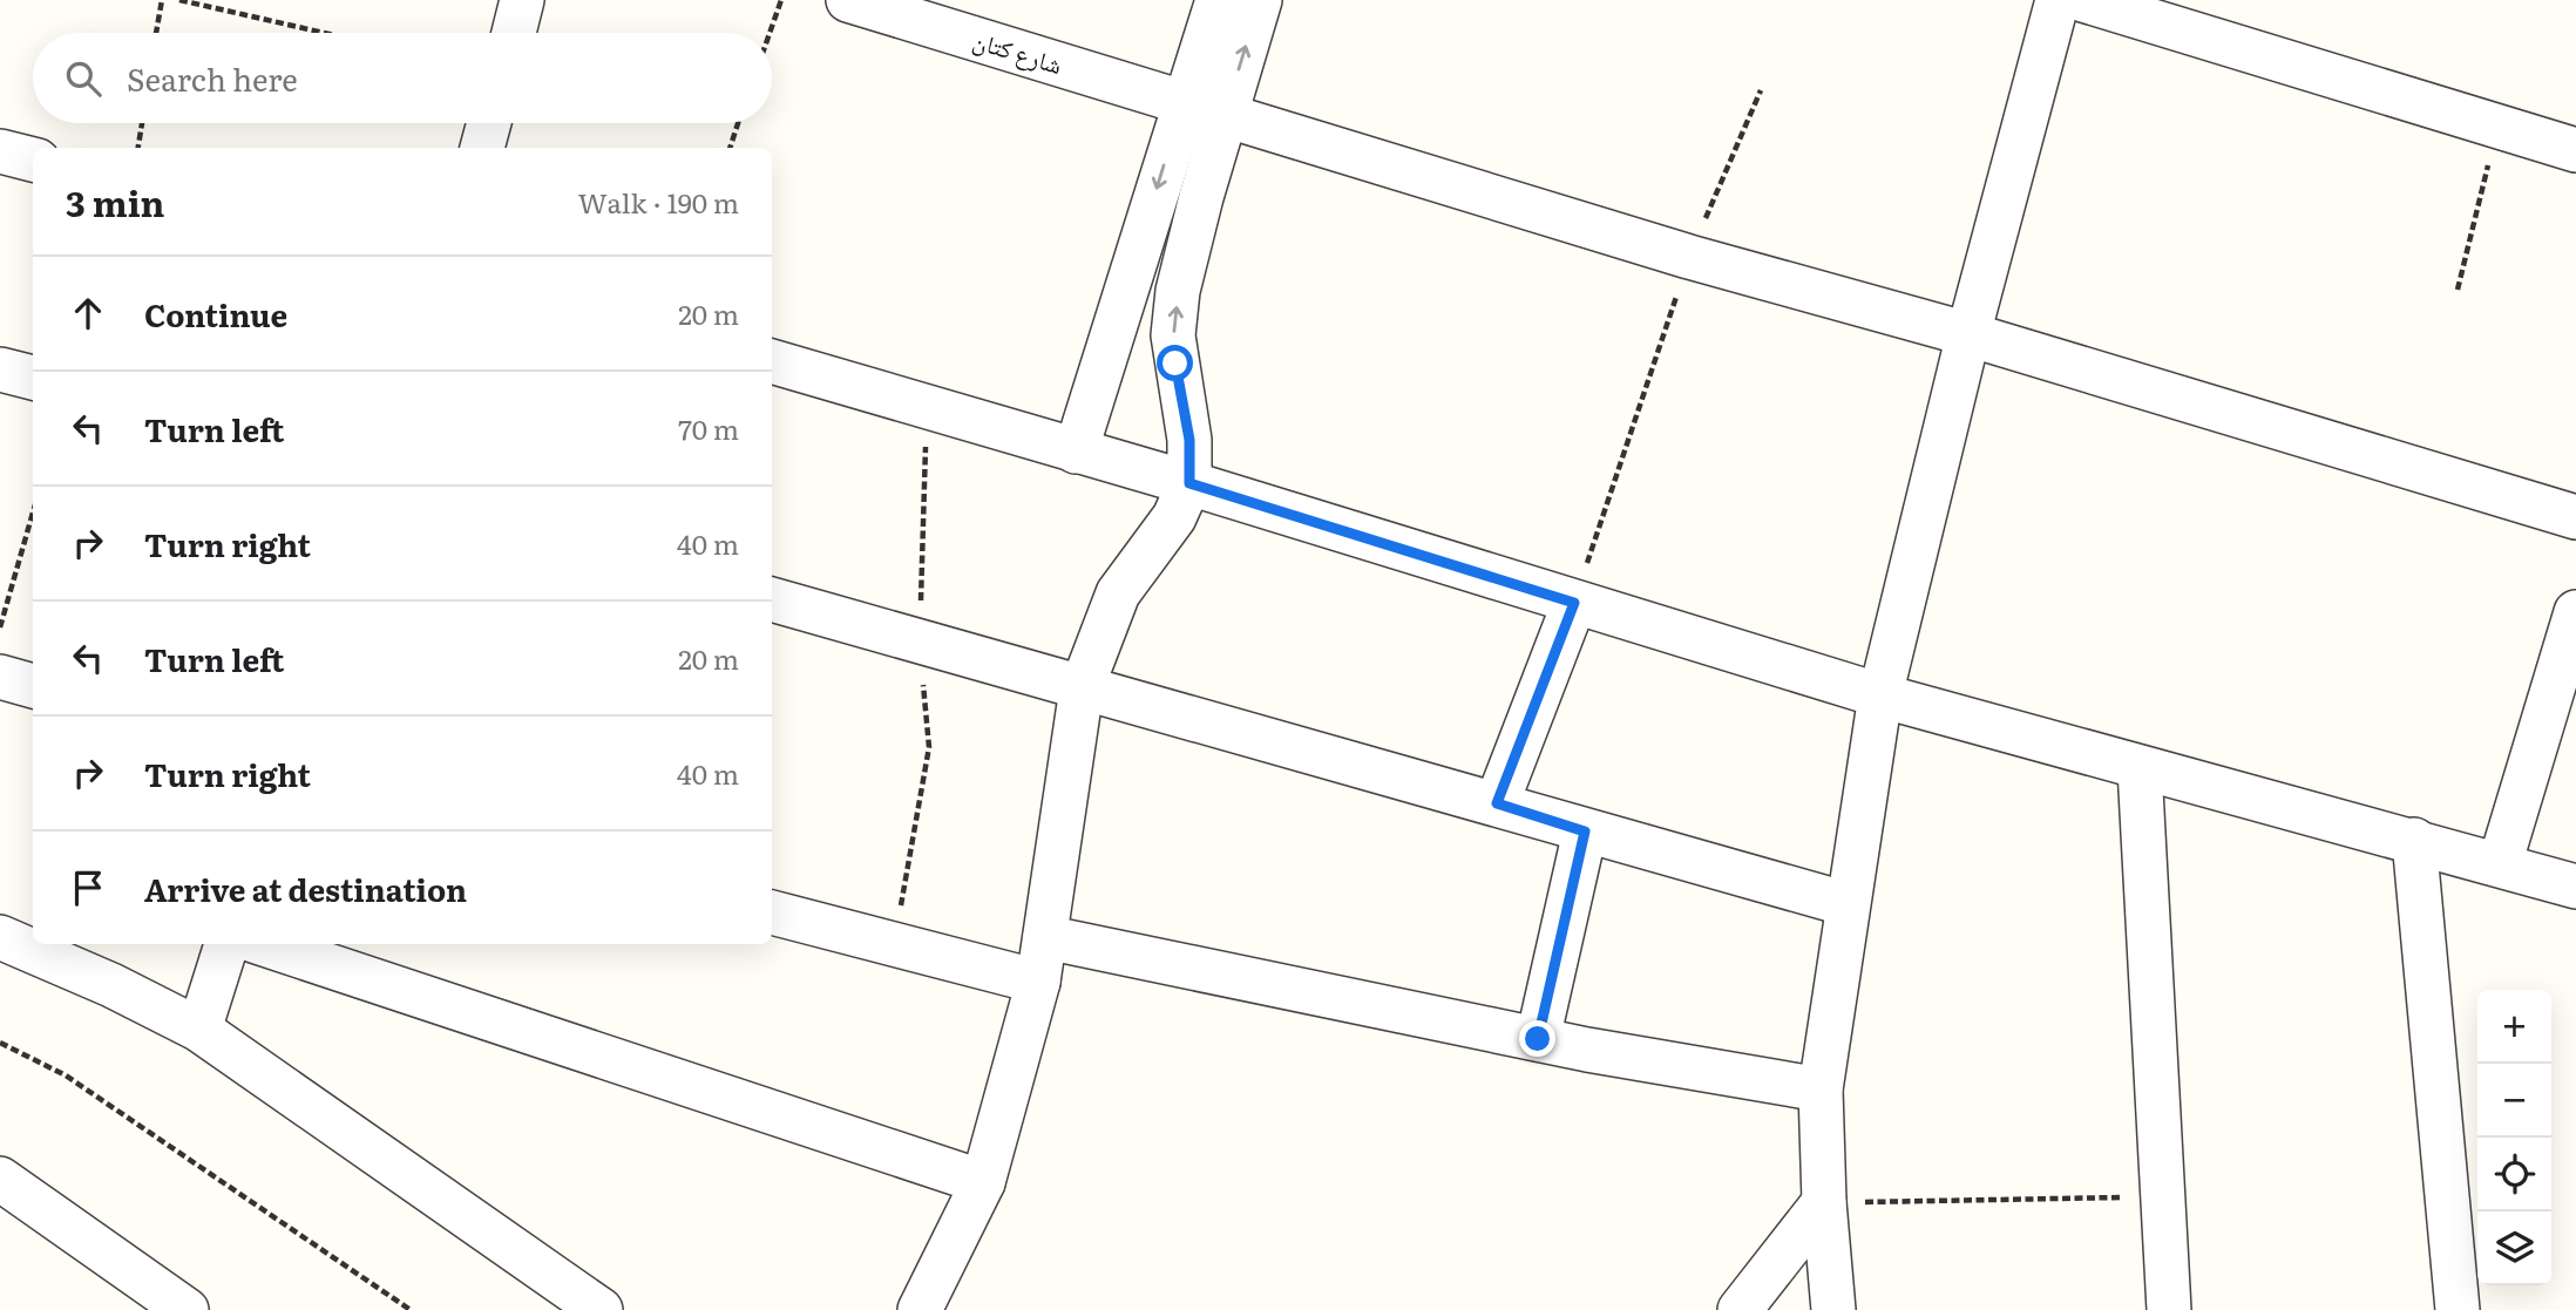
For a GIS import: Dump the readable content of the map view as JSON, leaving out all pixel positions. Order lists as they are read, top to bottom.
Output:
{
  "streets": {
    "street": ["شارع كتان"]
  },
  "page": {
    "search": "Search here",
    "heading": ["3 min", "Walk · 190 m"],
    "list": [
      ["Continue", "20 m"],
      ["Turn left", "70 m"],
      ["Turn right", "40 m"],
      ["Turn left", "20 m"],
      ["Turn right", "40 m"],
      "Arrive at destination"
    ],
    "map_buttons": ["+", "−"]
  }
}
